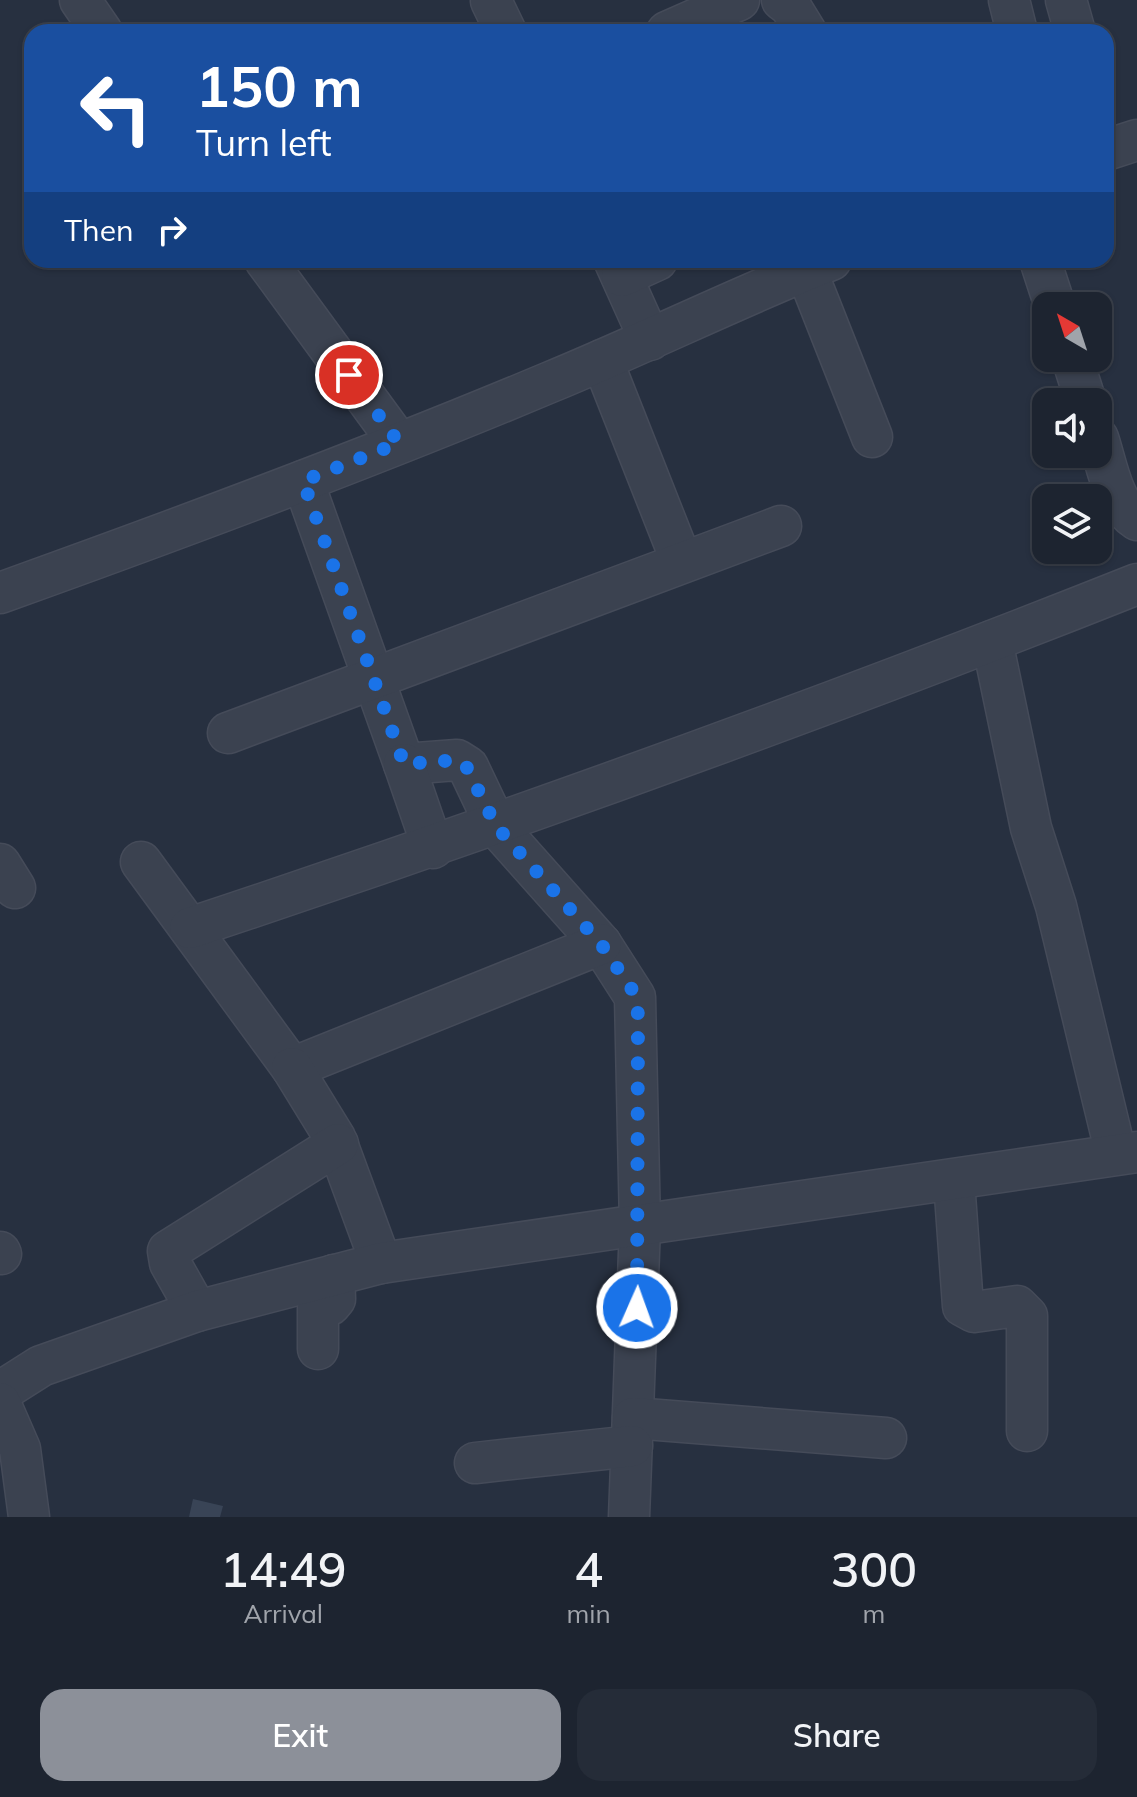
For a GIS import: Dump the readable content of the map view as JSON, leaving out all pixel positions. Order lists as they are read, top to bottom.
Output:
{
  "north": "top left",
  "page": {
    "turn": ["150 m", "Turn left"],
    "then": "Then",
    "eta": [
      "14:49",
      "Arrival",
      "4",
      "min",
      "300",
      "m"
    ],
    "buttons": ["Exit", "Share"]
  }
}
